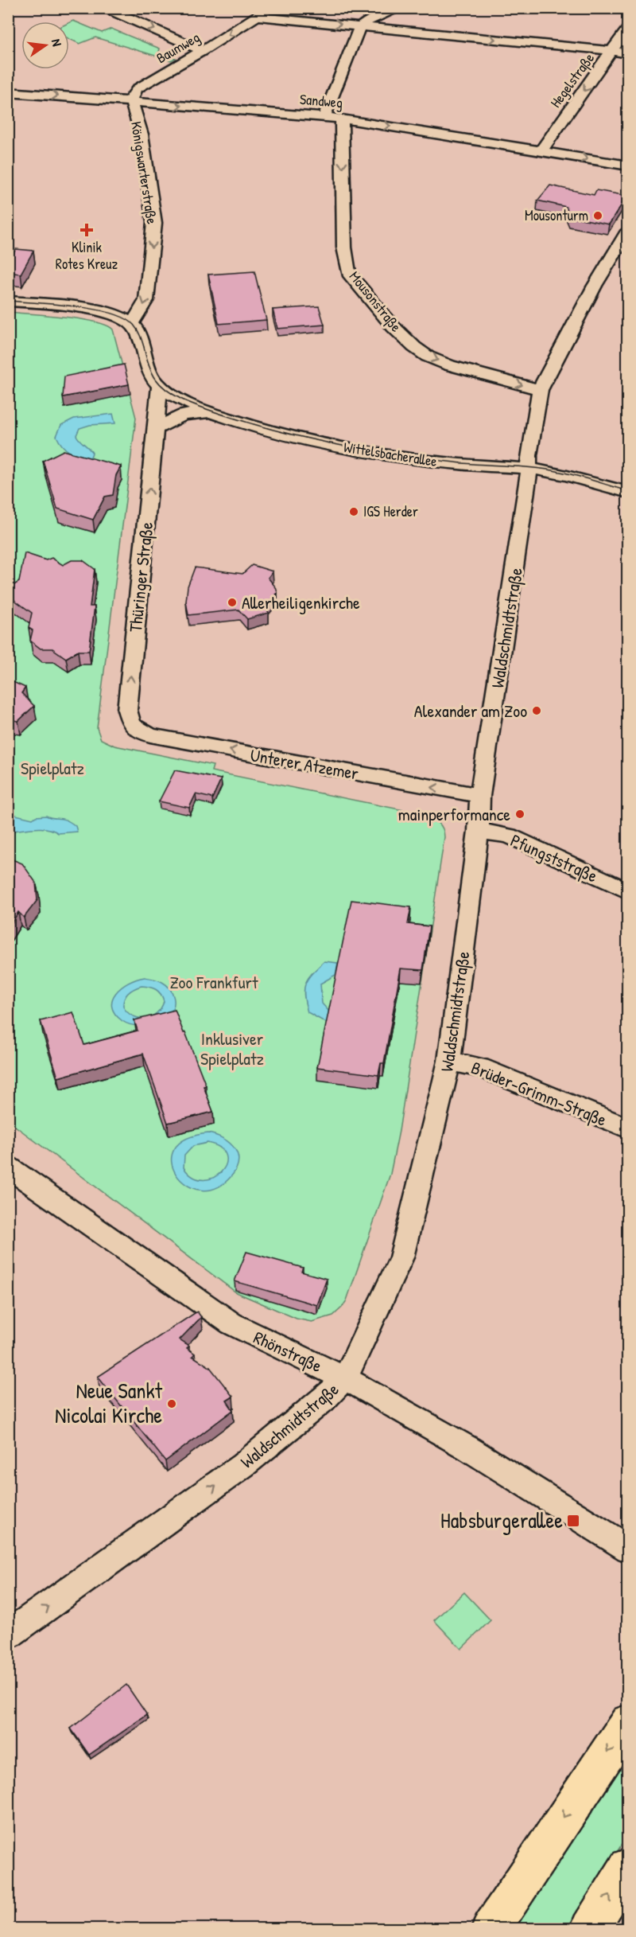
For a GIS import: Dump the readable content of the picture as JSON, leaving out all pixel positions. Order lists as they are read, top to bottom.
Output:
{
  "streets": {
    "street": [
      "Baumweg",
      "Hegelstraße",
      "Sandweg",
      "Königswarterstraße",
      "Mousonstraße",
      "Wittelsbacherallee",
      "Thüringer Straße",
      "Waldschmidtstraße",
      "Unterer Atzemer",
      "Pfungststraße",
      "Brüder-Grimm-Straße",
      "Rhönstraße"
    ]
  },
  "crossings": [
    ["Baumweg", "Sandweg"],
    ["Baumweg", "Königswarterstraße"],
    ["Hegelstraße", "Sandweg"],
    ["Sandweg", "Königswarterstraße"],
    ["Sandweg", "Mousonstraße"],
    ["Mousonstraße", "Waldschmidtstraße"],
    ["Wittelsbacherallee", "Thüringer Straße"],
    ["Wittelsbacherallee", "Waldschmidtstraße"],
    ["Thüringer Straße", "Unterer Atzemer"],
    ["Waldschmidtstraße", "Unterer Atzemer"],
    ["Waldschmidtstraße", "Pfungststraße"],
    ["Waldschmidtstraße", "Brüder-Grimm-Straße"],
    ["Waldschmidtstraße", "Rhönstraße"]
  ],
  "one_way": [
    "Baumweg",
    "Hegelstraße",
    "Königswarterstraße",
    "Mousonstraße",
    "Thüringer Straße",
    "Unterer Atzemer"
  ],
  "parks": ["Spielplatz", "Zoo Frankfurt", "Inklusiver Spielplatz"],
  "places": {
    "other": [
      "Mousonturm",
      "IGS Herder",
      "Allerheiligenkirche",
      "Alexander am Zoo",
      "mainperformance",
      "Neue Sankt Nicolai Kirche"
    ],
    "health": ["Klinik Rotes Kreuz"],
    "transit": ["Habsburgerallee"]
  },
  "north": "right"
}
